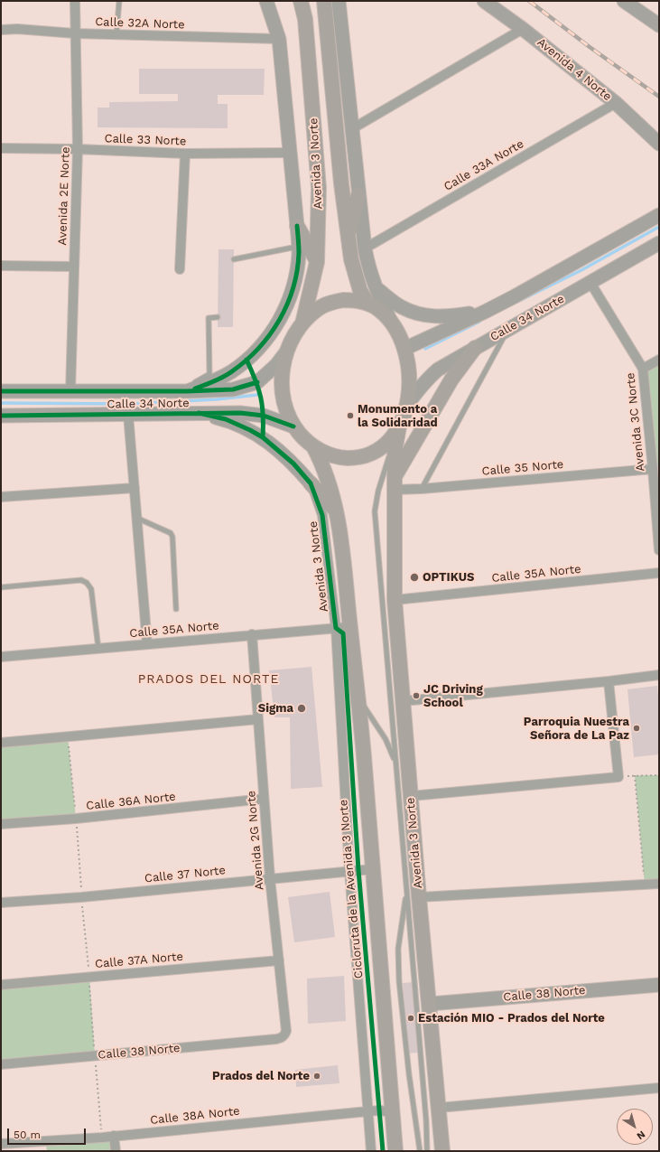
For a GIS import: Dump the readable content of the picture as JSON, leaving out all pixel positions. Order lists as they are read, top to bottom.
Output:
{
  "streets": {
    "main road": ["Avenida 3 Norte"],
    "street": [
      "Calle 32A Norte",
      "Avenida 4 Norte",
      "Calle 33 Norte",
      "Calle 33A Norte",
      "Avenida 2E Norte",
      "Calle 34 Norte",
      "Avenida 3C Norte",
      "Calle 35 Norte",
      "Calle 35A Norte",
      "Calle 36A Norte",
      "Avenida 2G Norte",
      "Calle 37 Norte",
      "Calle 37A Norte",
      "Calle 38 Norte",
      "Calle 38A Norte"
    ],
    "cycle path": ["Cicloruta de la Avenida 3 Norte"]
  },
  "crossings": [
    ["Calle 32A Norte", "Avenida 3 Norte"],
    ["Calle 32A Norte", "Avenida 2E Norte"],
    ["Avenida 4 Norte", "Calle 33A Norte"],
    ["Calle 33 Norte", "Avenida 3 Norte"],
    ["Calle 33 Norte", "Avenida 2E Norte"],
    ["Avenida 3 Norte", "Calle 34 Norte"],
    ["Avenida 3 Norte", "Calle 35 Norte"],
    ["Avenida 3 Norte", "Calle 35A Norte"],
    ["Avenida 3 Norte", "Calle 37 Norte"],
    ["Avenida 3 Norte", "Calle 38 Norte"],
    ["Avenida 3 Norte", "Calle 38A Norte"],
    ["Avenida 2E Norte", "Calle 34 Norte"],
    ["Calle 34 Norte", "Avenida 3C Norte"],
    ["Avenida 3C Norte", "Calle 35 Norte"],
    ["Calle 35A Norte", "Avenida 2G Norte"],
    ["Calle 36A Norte", "Avenida 2G Norte"],
    ["Avenida 2G Norte", "Calle 37 Norte"],
    ["Avenida 2G Norte", "Calle 37A Norte"],
    ["Avenida 2G Norte", "Calle 38 Norte"]
  ],
  "districts": ["PRADOS DEL NORTE"],
  "places": [
    "Monumento a la Solidaridad",
    "OPTIKUS",
    "JC Driving School",
    "Sigma",
    "Parroquia Nuestra Señora de La Paz",
    "Estación MIO - Prados del Norte",
    "Prados del Norte"
  ],
  "scale_bar": "50 m",
  "north": "bottom right"
}
